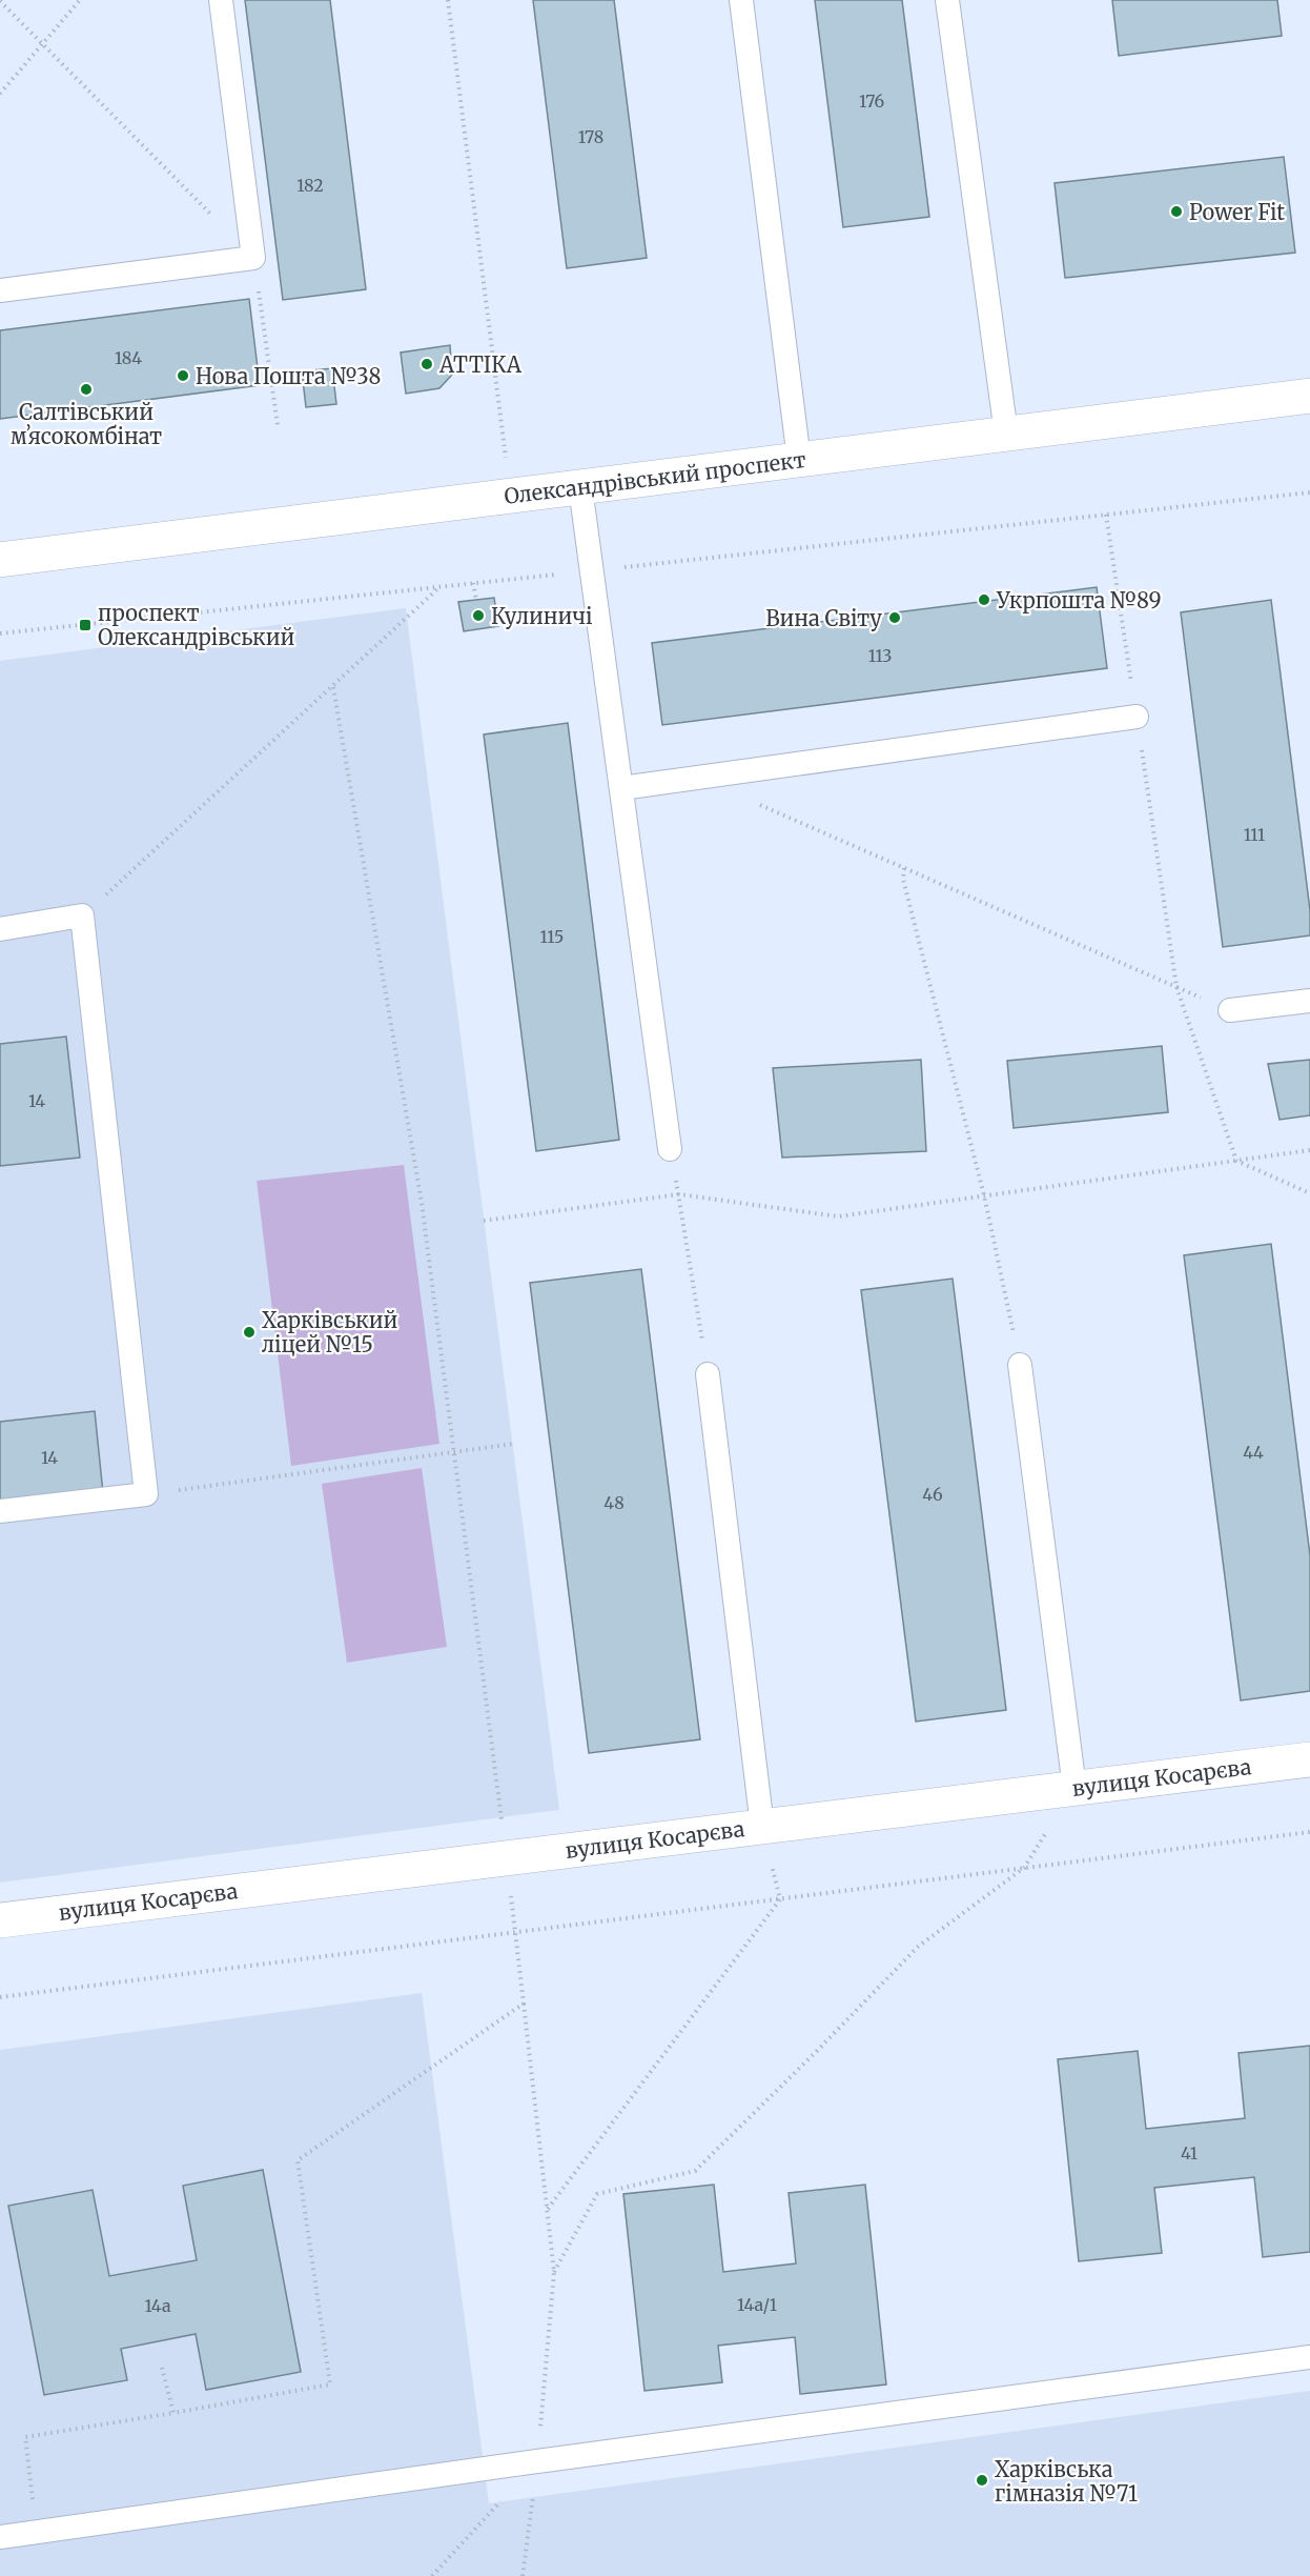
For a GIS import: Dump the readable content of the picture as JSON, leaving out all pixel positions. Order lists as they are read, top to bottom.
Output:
{
  "streets": {
    "street": ["Олександрівський проспект", "вулиця Косарєва"]
  },
  "places": {
    "other": [
      "Power Fit",
      "АТТІКА",
      "Нова Пошта №38",
      "Салтівський мʼясокомбінат",
      "Укрпошта №89",
      "Кулиничі",
      "Вина Світу",
      "Харківський ліцей №15",
      "Харківська гімназія №71"
    ],
    "transit": ["проспект Олександрівський"]
  },
  "house_numbers": [
    "176",
    "178",
    "182",
    "184",
    "113",
    "111",
    "115",
    "14",
    "44",
    "14",
    "46",
    "48",
    "41",
    "14а/1",
    "14а"
  ]
}
